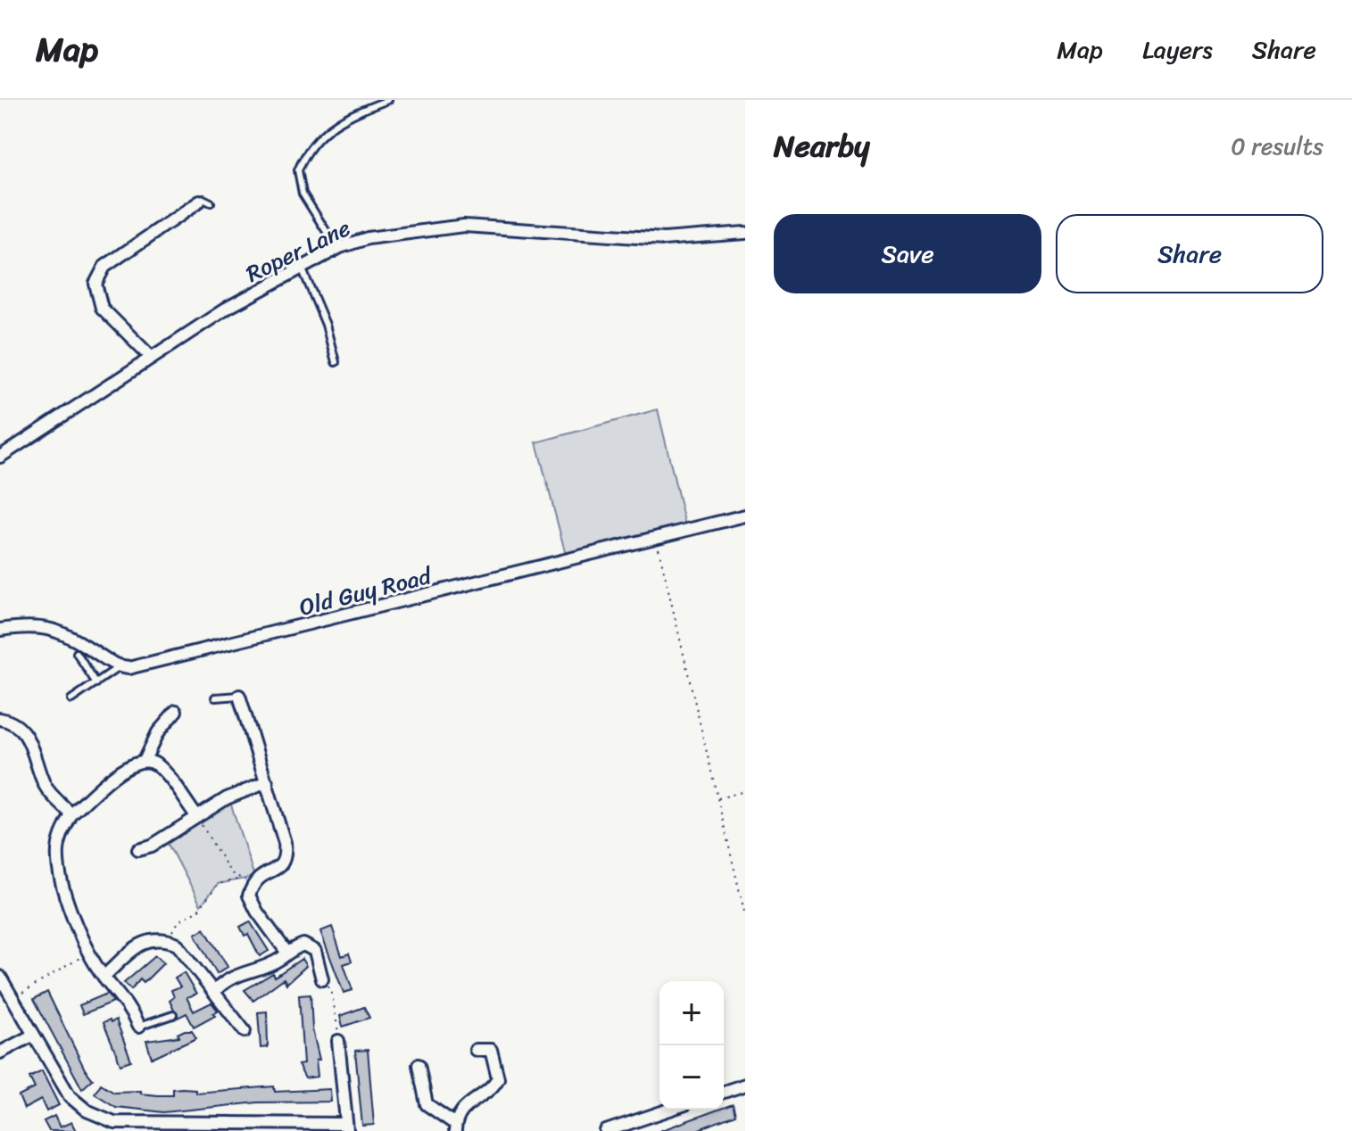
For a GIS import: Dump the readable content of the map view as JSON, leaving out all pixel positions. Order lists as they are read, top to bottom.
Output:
{
  "streets": {
    "street": ["Roper Lane", "Old Guy Road"]
  },
  "page": {
    "header": "Map",
    "nav": ["Map", "Layers", "Share"],
    "heading": ["Nearby", "0 results"],
    "buttons": ["Save", "Share"],
    "map_buttons": ["+", "−"]
  }
}
